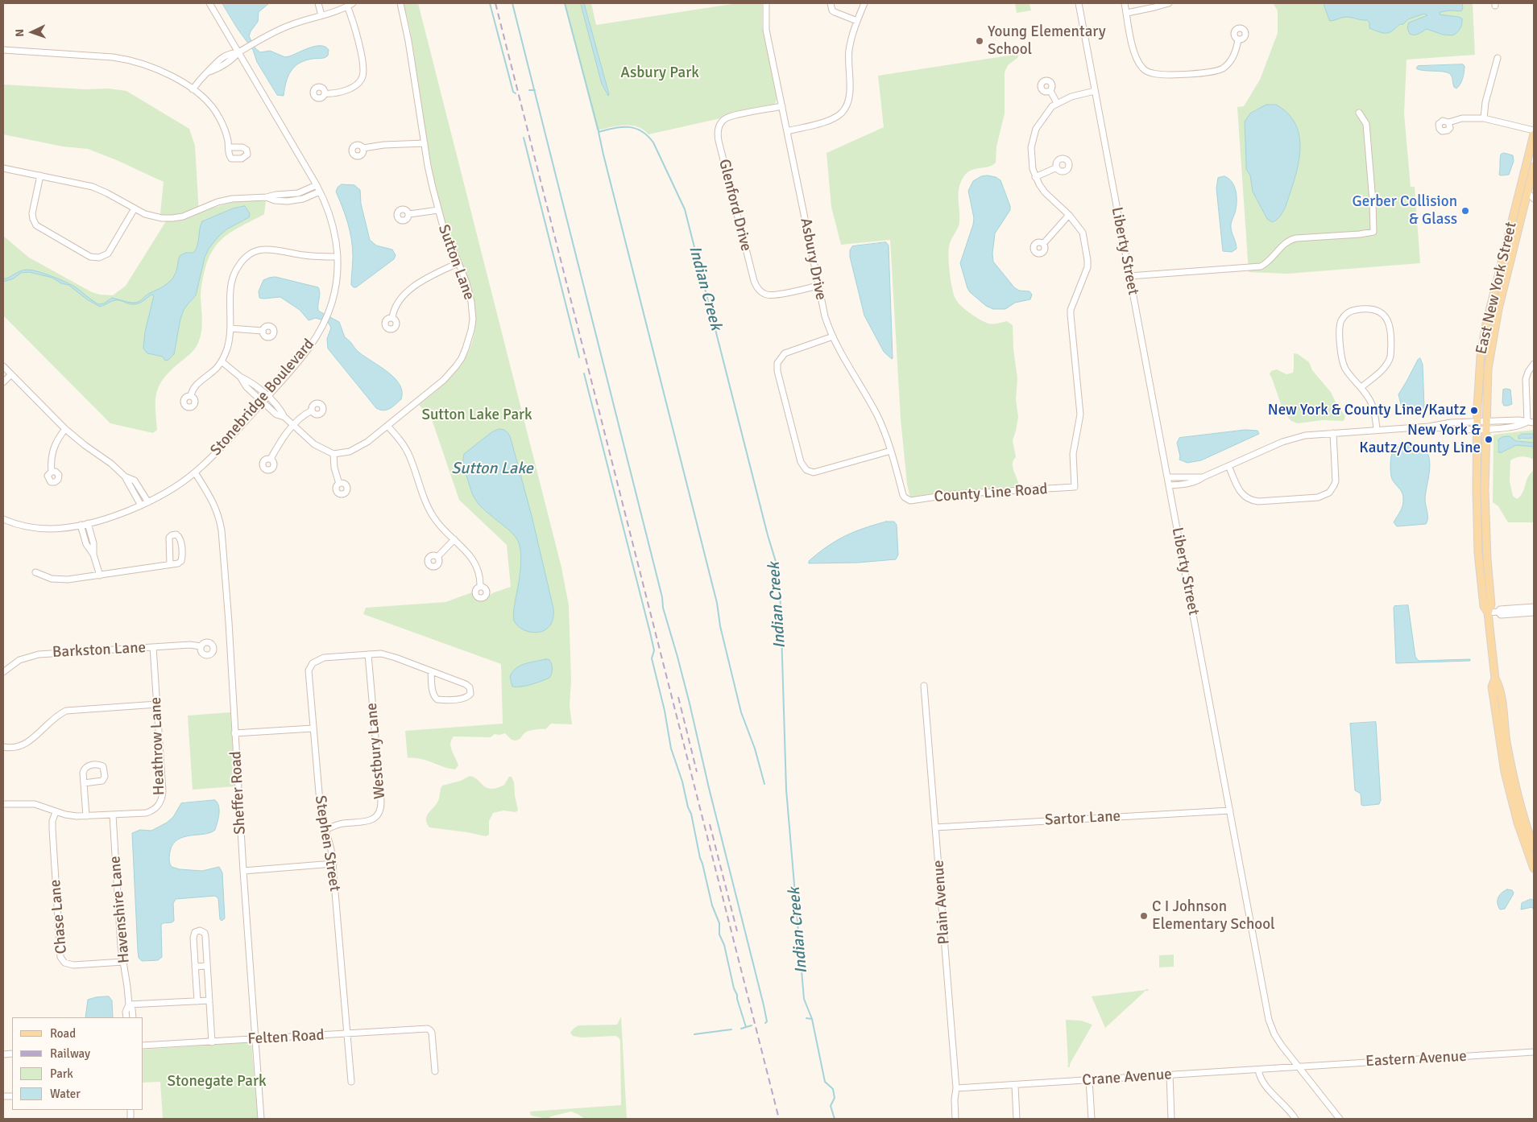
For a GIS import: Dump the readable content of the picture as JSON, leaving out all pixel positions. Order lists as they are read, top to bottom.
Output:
{
  "streets": {
    "main road": ["East New York Street"],
    "street": [
      "Glenford Drive",
      "Liberty Street",
      "Asbury Drive",
      "Sutton Lane",
      "Stonebridge Boulevard",
      "County Line Road",
      "Barkston Lane",
      "Heathrow Lane",
      "Westbury Lane",
      "Sheffer Road",
      "Sartor Lane",
      "Stephen Street",
      "Plain Avenue",
      "Havenshire Lane",
      "Chase Lane",
      "Felten Road",
      "Eastern Avenue",
      "Crane Avenue"
    ]
  },
  "crossings": [
    ["Glenford Drive", "Asbury Drive"],
    ["Liberty Street", "Sartor Lane"],
    ["Liberty Street", "Eastern Avenue"],
    ["Liberty Street", "Crane Avenue"],
    ["Asbury Drive", "County Line Road"],
    ["Stonebridge Boulevard", "Sheffer Road"],
    ["Barkston Lane", "Heathrow Lane"],
    ["Heathrow Lane", "Havenshire Lane"],
    ["Heathrow Lane", "Chase Lane"],
    ["Westbury Lane", "Stephen Street"],
    ["Sheffer Road", "Felten Road"],
    ["Sartor Lane", "Plain Avenue"],
    ["Stephen Street", "Felten Road"],
    ["Plain Avenue", "Crane Avenue"],
    ["Havenshire Lane", "Chase Lane"],
    ["Eastern Avenue", "Crane Avenue"]
  ],
  "water": ["Indian Creek", "Sutton Lake"],
  "parks": ["Asbury Park", "Sutton Lake Park", "Stonegate Park"],
  "places": [
    "Young Elementary School",
    "Gerber Collision & Glass",
    "New York & County Line/Kautz",
    "New York & Kautz/County Line",
    "C I Johnson Elementary School"
  ],
  "legend": [
    "Road",
    "Railway",
    "Park",
    "Water"
  ],
  "north": "left"
}
